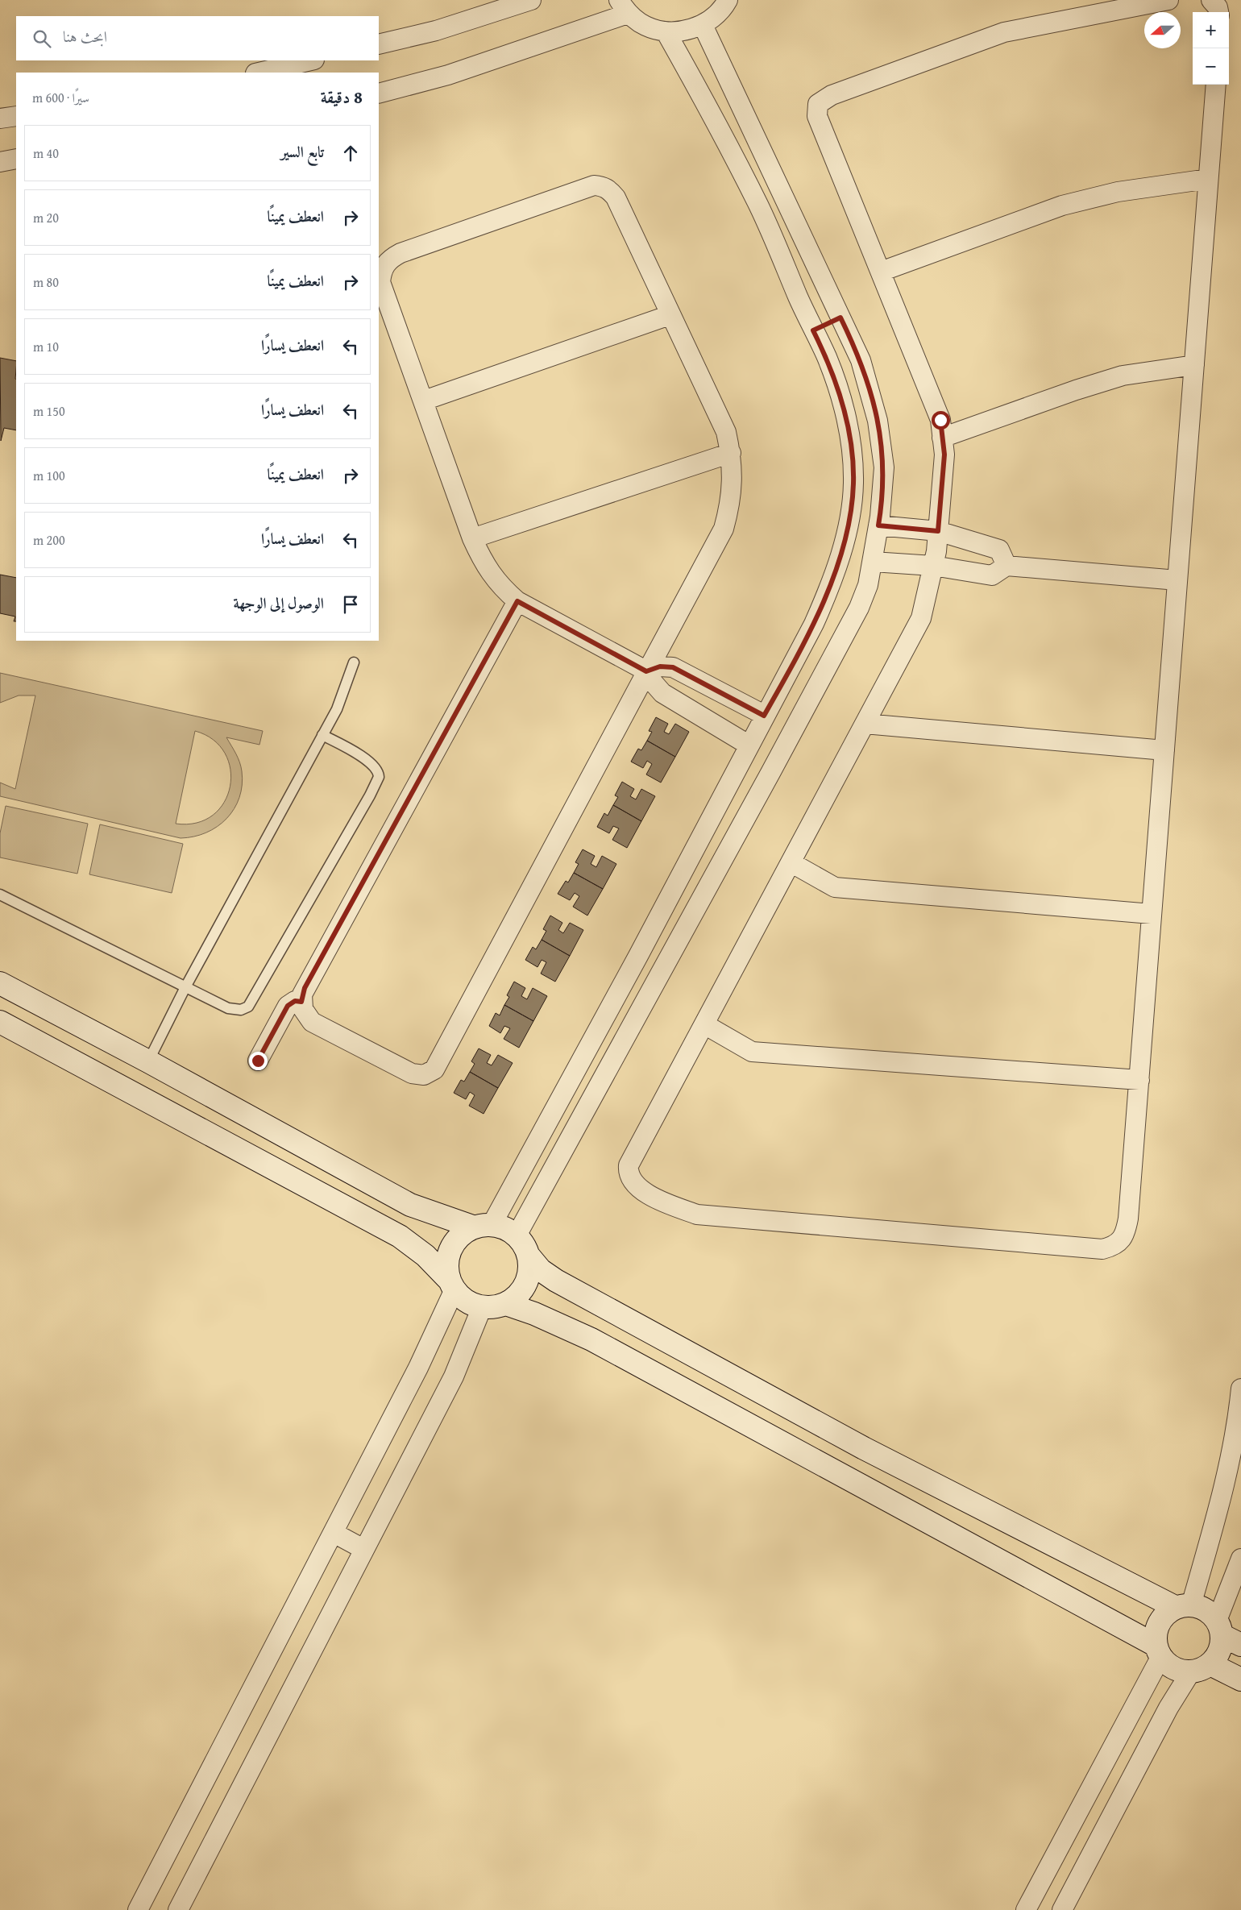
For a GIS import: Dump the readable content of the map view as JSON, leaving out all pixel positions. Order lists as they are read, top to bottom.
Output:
{
  "north": "left",
  "page": {
    "map_buttons": ["+", "−"],
    "search": "ابحث هنا",
    "heading": ["8 دقيقة", "سيرًا · 600 m"],
    "list": [
      ["تابع السير", "40 m"],
      ["انعطف يمينًا", "20 m"],
      ["انعطف يمينًا", "80 m"],
      ["انعطف يسارًا", "10 m"],
      ["انعطف يسارًا", "150 m"],
      ["انعطف يمينًا", "100 m"],
      ["انعطف يسارًا", "200 m"],
      "الوصول إلى الوجهة"
    ]
  }
}
